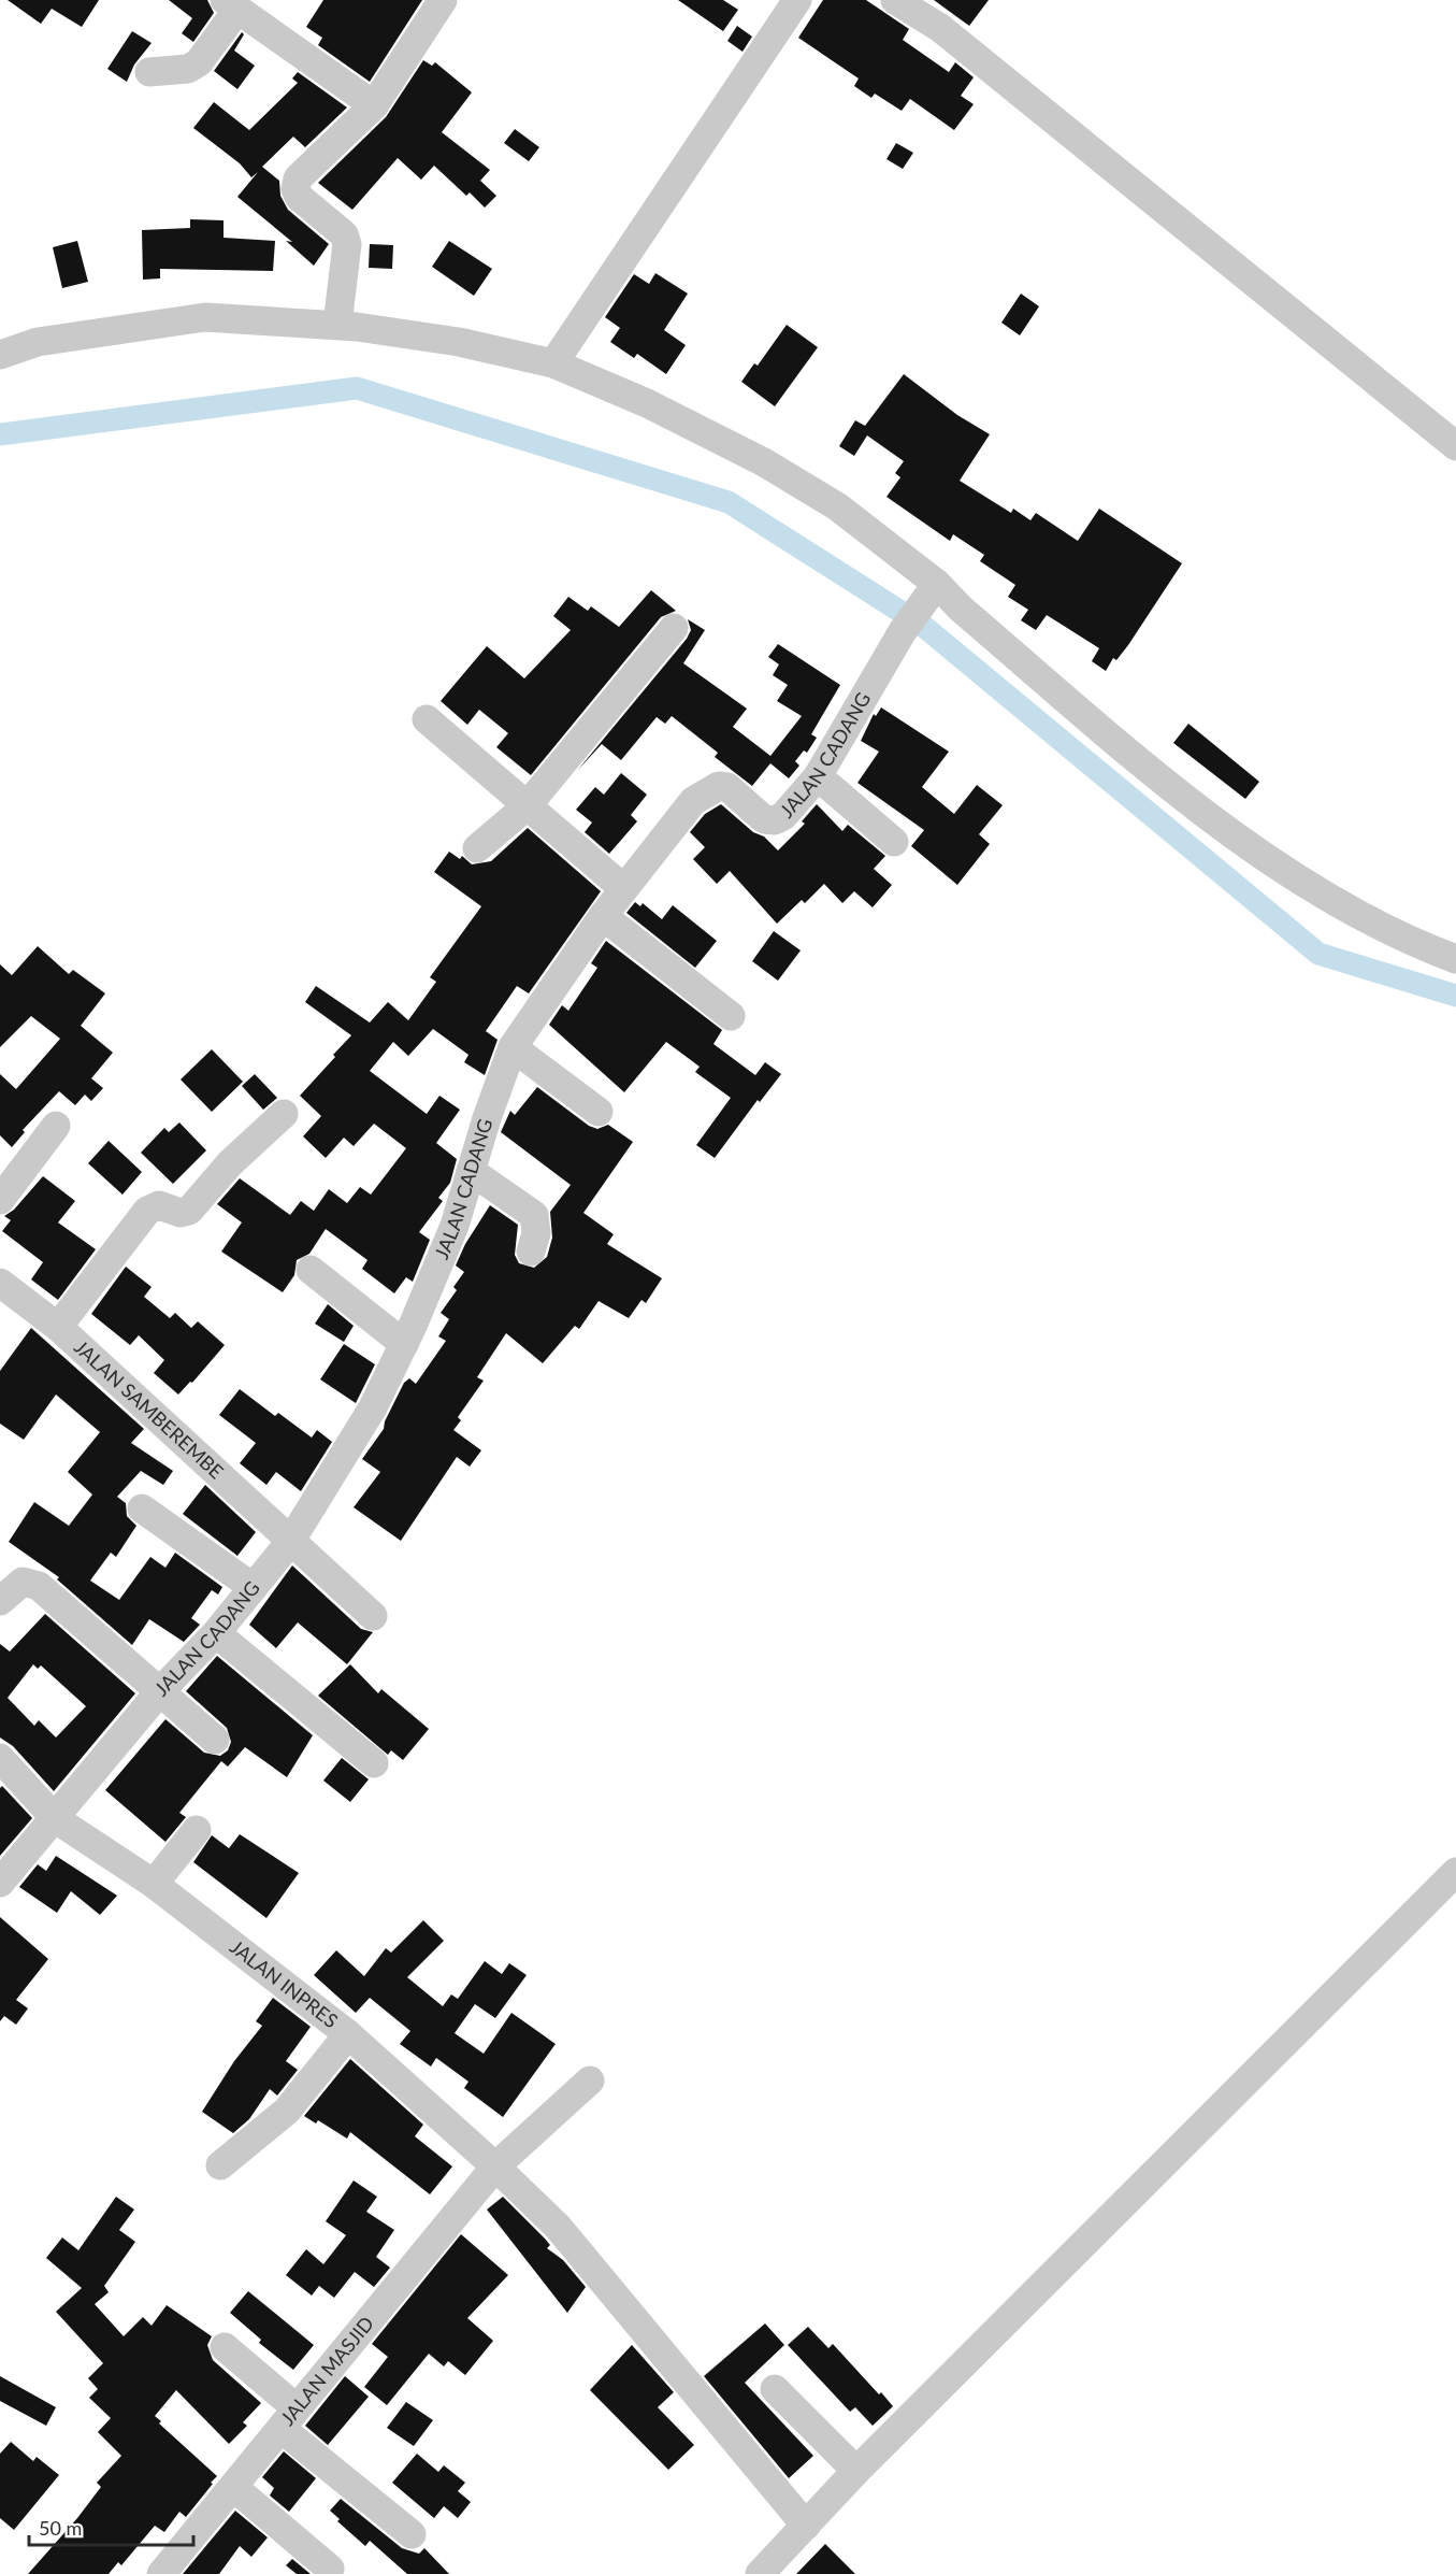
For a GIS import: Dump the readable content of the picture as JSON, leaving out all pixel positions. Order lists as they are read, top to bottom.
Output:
{
  "streets": {
    "street": [
      "JALAN CADANG",
      "JALAN SAMBEREMBE",
      "JALAN INPRES",
      "JALAN MASJID"
    ]
  },
  "crossings": [
    ["JALAN CADANG", "JALAN SAMBEREMBE"],
    ["JALAN CADANG", "JALAN INPRES"],
    ["JALAN INPRES", "JALAN MASJID"]
  ],
  "scale_bar": "50 m"
}
